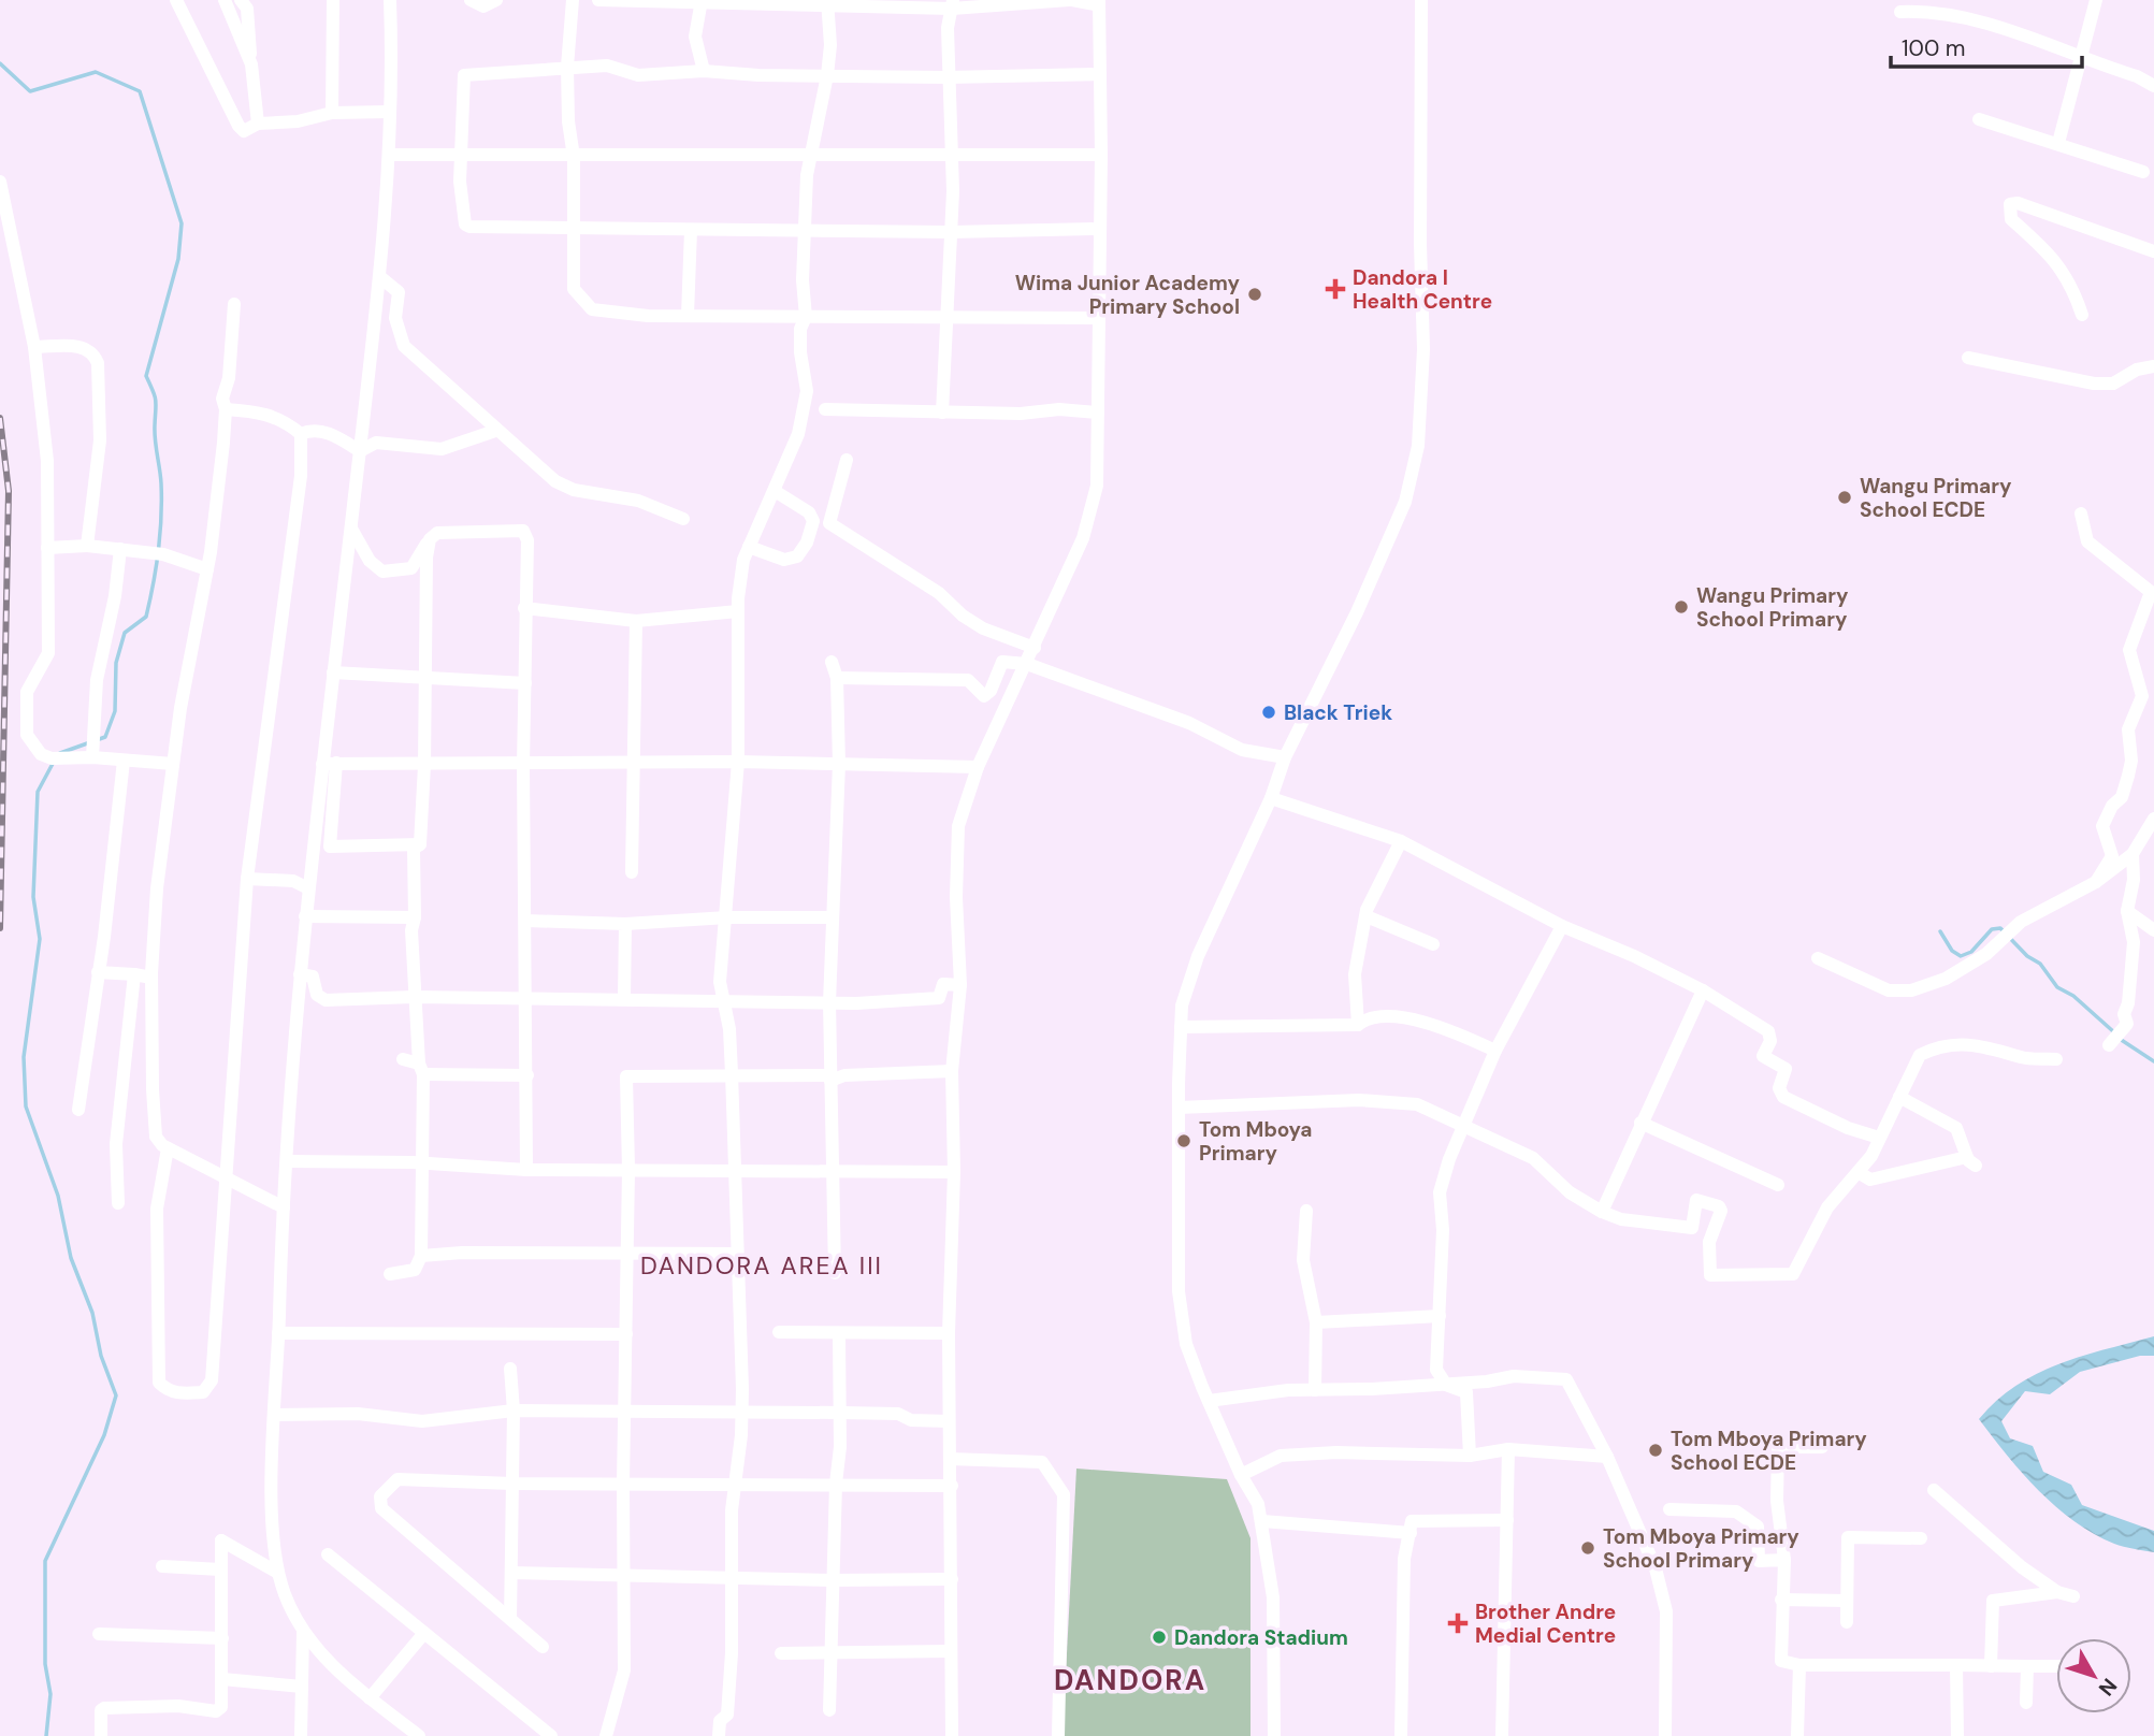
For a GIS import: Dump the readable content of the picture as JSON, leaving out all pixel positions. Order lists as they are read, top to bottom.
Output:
{
  "districts": ["DANDORA AREA III", "DANDORA"],
  "places": {
    "health": ["Dandora I Health Centre", "Brother Andre Medial Centre"],
    "other": [
      "Wima Junior Academy Primary School",
      "Wangu Primary School ECDE",
      "Wangu Primary School Primary",
      "Black Triek",
      "Tom Mboya Primary",
      "Tom Mboya Primary School ECDE",
      "Tom Mboya Primary School Primary",
      "Dandora Stadium"
    ]
  },
  "scale_bar": "100 m",
  "north": "bottom right"
}
